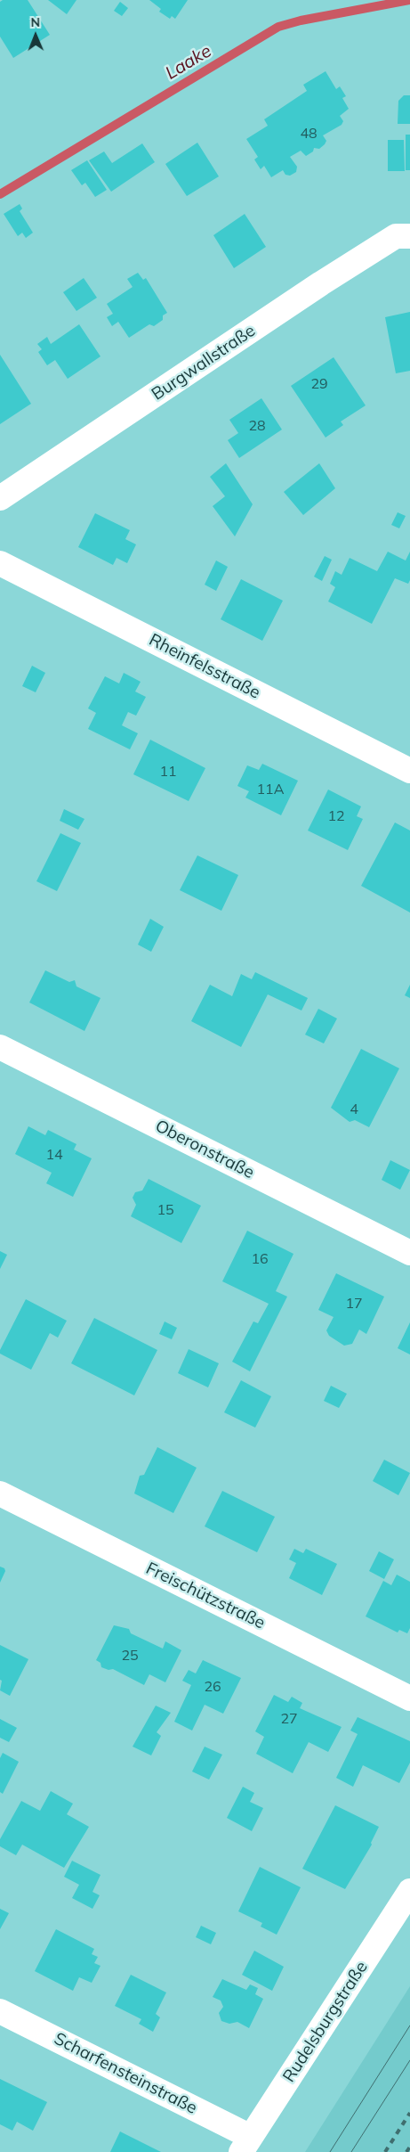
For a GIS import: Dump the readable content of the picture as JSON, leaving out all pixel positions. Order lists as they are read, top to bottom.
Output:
{
  "streets": {
    "street": [
      "Burgwallstraße",
      "Rheinfelsstraße",
      "Oberonstraße",
      "Freischützstraße",
      "Rudelsburgstraße",
      "Scharfensteinstraße"
    ]
  },
  "crossings": [
    ["Rudelsburgstraße", "Scharfensteinstraße"]
  ],
  "water": ["Laake"],
  "house_numbers": [
    "48",
    "29",
    "28",
    "11",
    "11A",
    "12",
    "4",
    "14",
    "15",
    "16",
    "17",
    "25",
    "26",
    "27"
  ],
  "north": "top"
}
